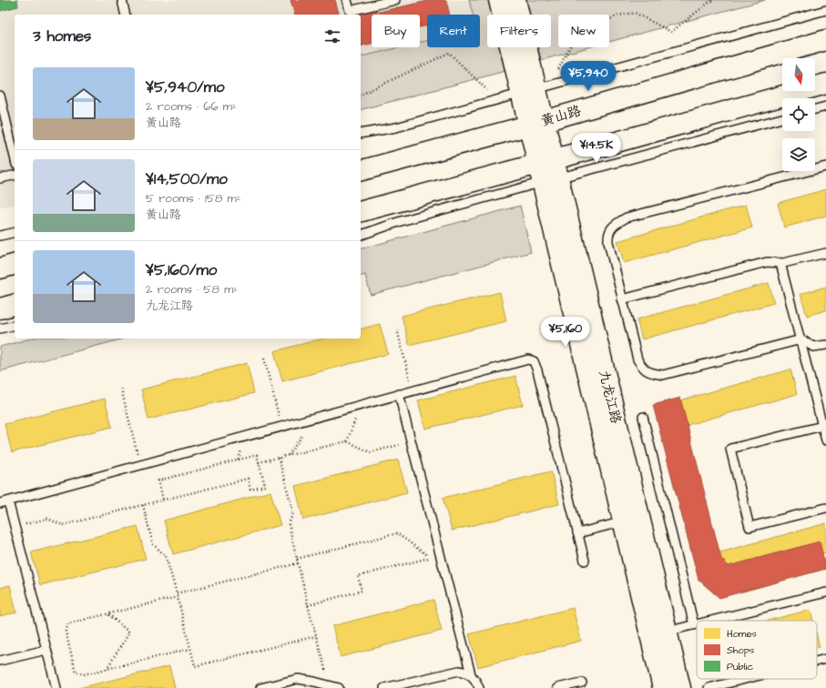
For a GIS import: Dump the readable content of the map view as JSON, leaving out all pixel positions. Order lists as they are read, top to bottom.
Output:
{
  "streets": {
    "main road": ["黄山路", "九龙江路"]
  },
  "crossings": [
    ["黄山路", "九龙江路"]
  ],
  "legend": ["Homes", "Shops", "Public"],
  "north": "bottom",
  "page": {
    "chip": [
      "Buy",
      "Rent",
      "Filters",
      "New"
    ],
    "heading": "3 homes",
    "list": [
      {
        "name": "¥5,940/mo",
        "note": "2 rooms · 66 m² · 黄山路"
      },
      {
        "name": "¥14,500/mo",
        "note": "5 rooms · 158 m² · 黄山路"
      },
      {
        "name": "¥5,160/mo",
        "note": "2 rooms · 58 m² · 九龙江路"
      }
    ],
    "price": ["¥5,940", "¥14.5K", "¥5,160"]
  }
}
